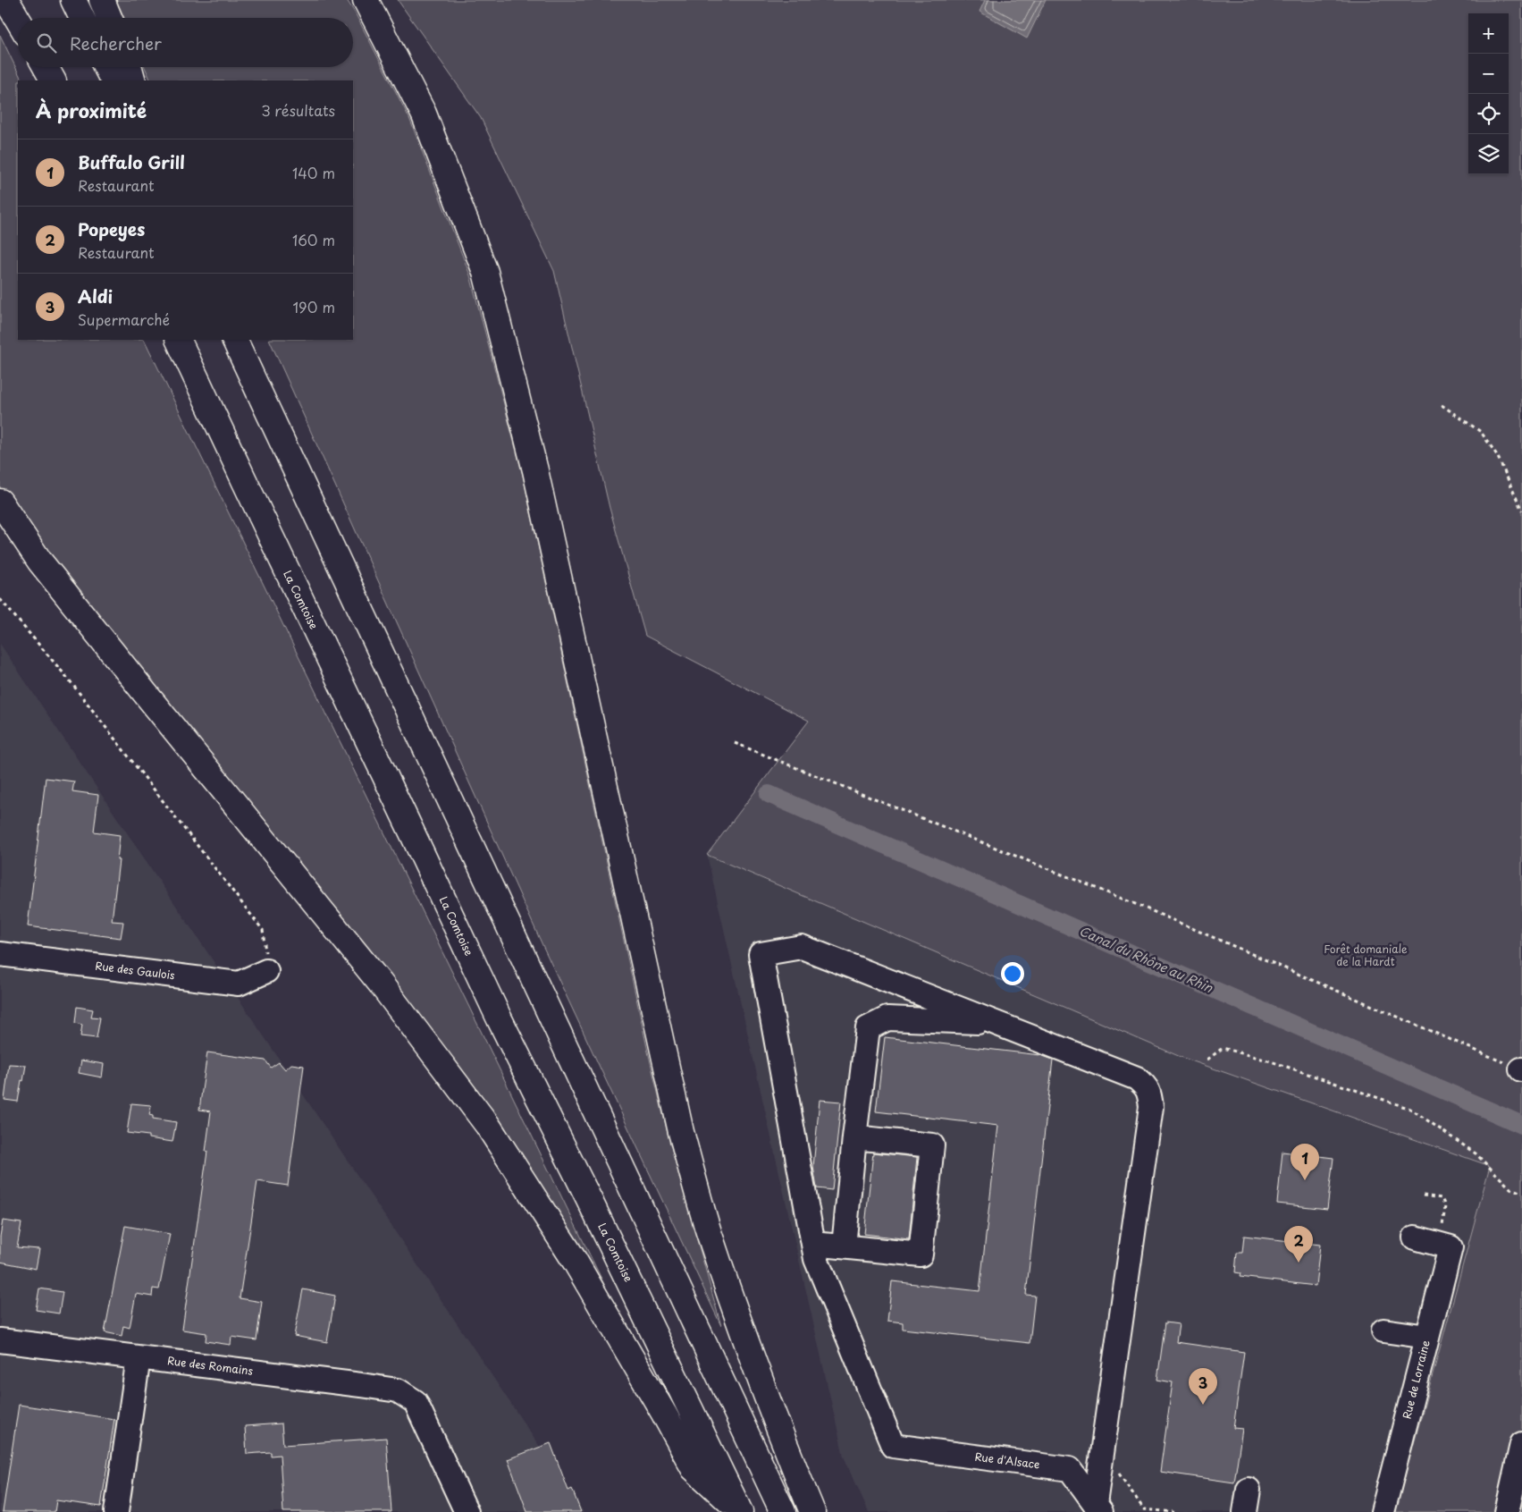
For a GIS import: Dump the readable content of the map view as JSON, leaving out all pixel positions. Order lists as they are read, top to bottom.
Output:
{
  "streets": {
    "highway": ["La Comtoise"],
    "street": [
      "Rue des Gaulois",
      "Rue des Romains",
      "Rue de Lorraine",
      "Rue d'Alsace"
    ]
  },
  "water": ["Canal du Rhône au Rhin"],
  "parks": ["Forêt domaniale de la Hardt"],
  "page": {
    "map_buttons": ["+", "−"],
    "search": "Rechercher",
    "heading": ["À proximité", "3 résultats"],
    "list": [
      {
        "mark": "1",
        "name": "Buffalo Grill",
        "note": "Restaurant",
        "value": "140 m"
      },
      {
        "mark": "2",
        "name": "Popeyes",
        "note": "Restaurant",
        "value": "160 m"
      },
      {
        "mark": "3",
        "name": "Aldi",
        "note": "Supermarché",
        "value": "190 m"
      }
    ],
    "pins": ["1", "2", "3"]
  }
}
